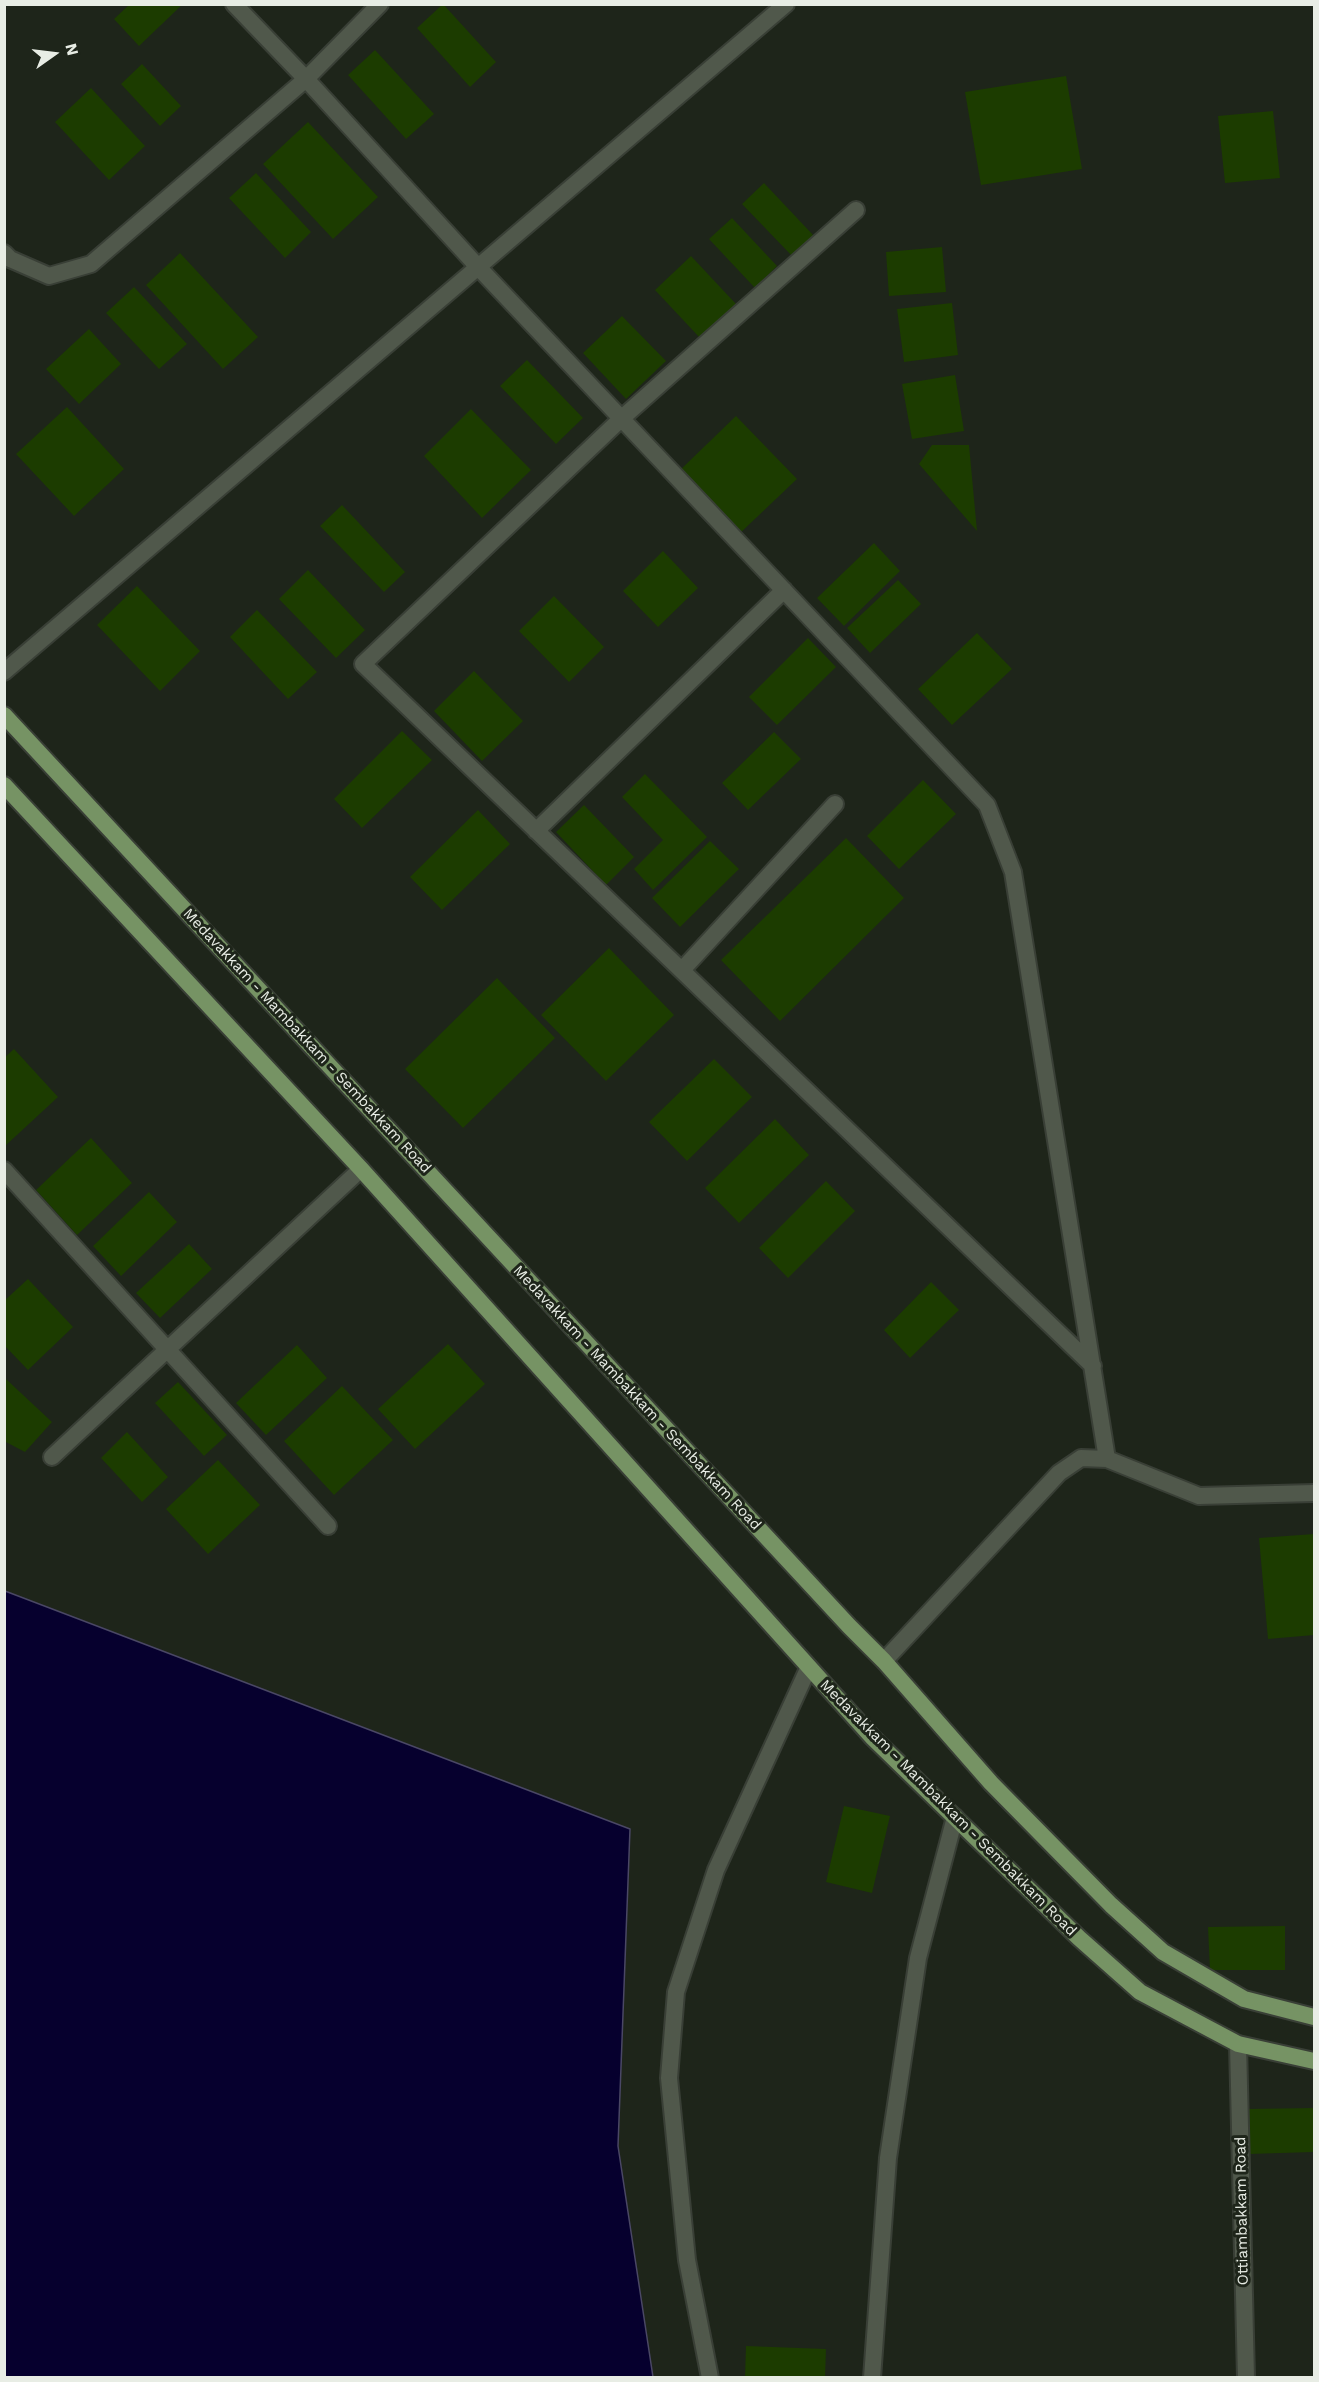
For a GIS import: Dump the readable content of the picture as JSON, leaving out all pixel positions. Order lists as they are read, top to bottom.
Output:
{
  "streets": {
    "main road": ["Medavakkam - Mambakkam - Sembakkam Road"],
    "street": ["Ottiambakkam Road"]
  },
  "crossings": [
    ["Medavakkam - Mambakkam - Sembakkam Road", "Ottiambakkam Road"]
  ],
  "north": "right"
}
